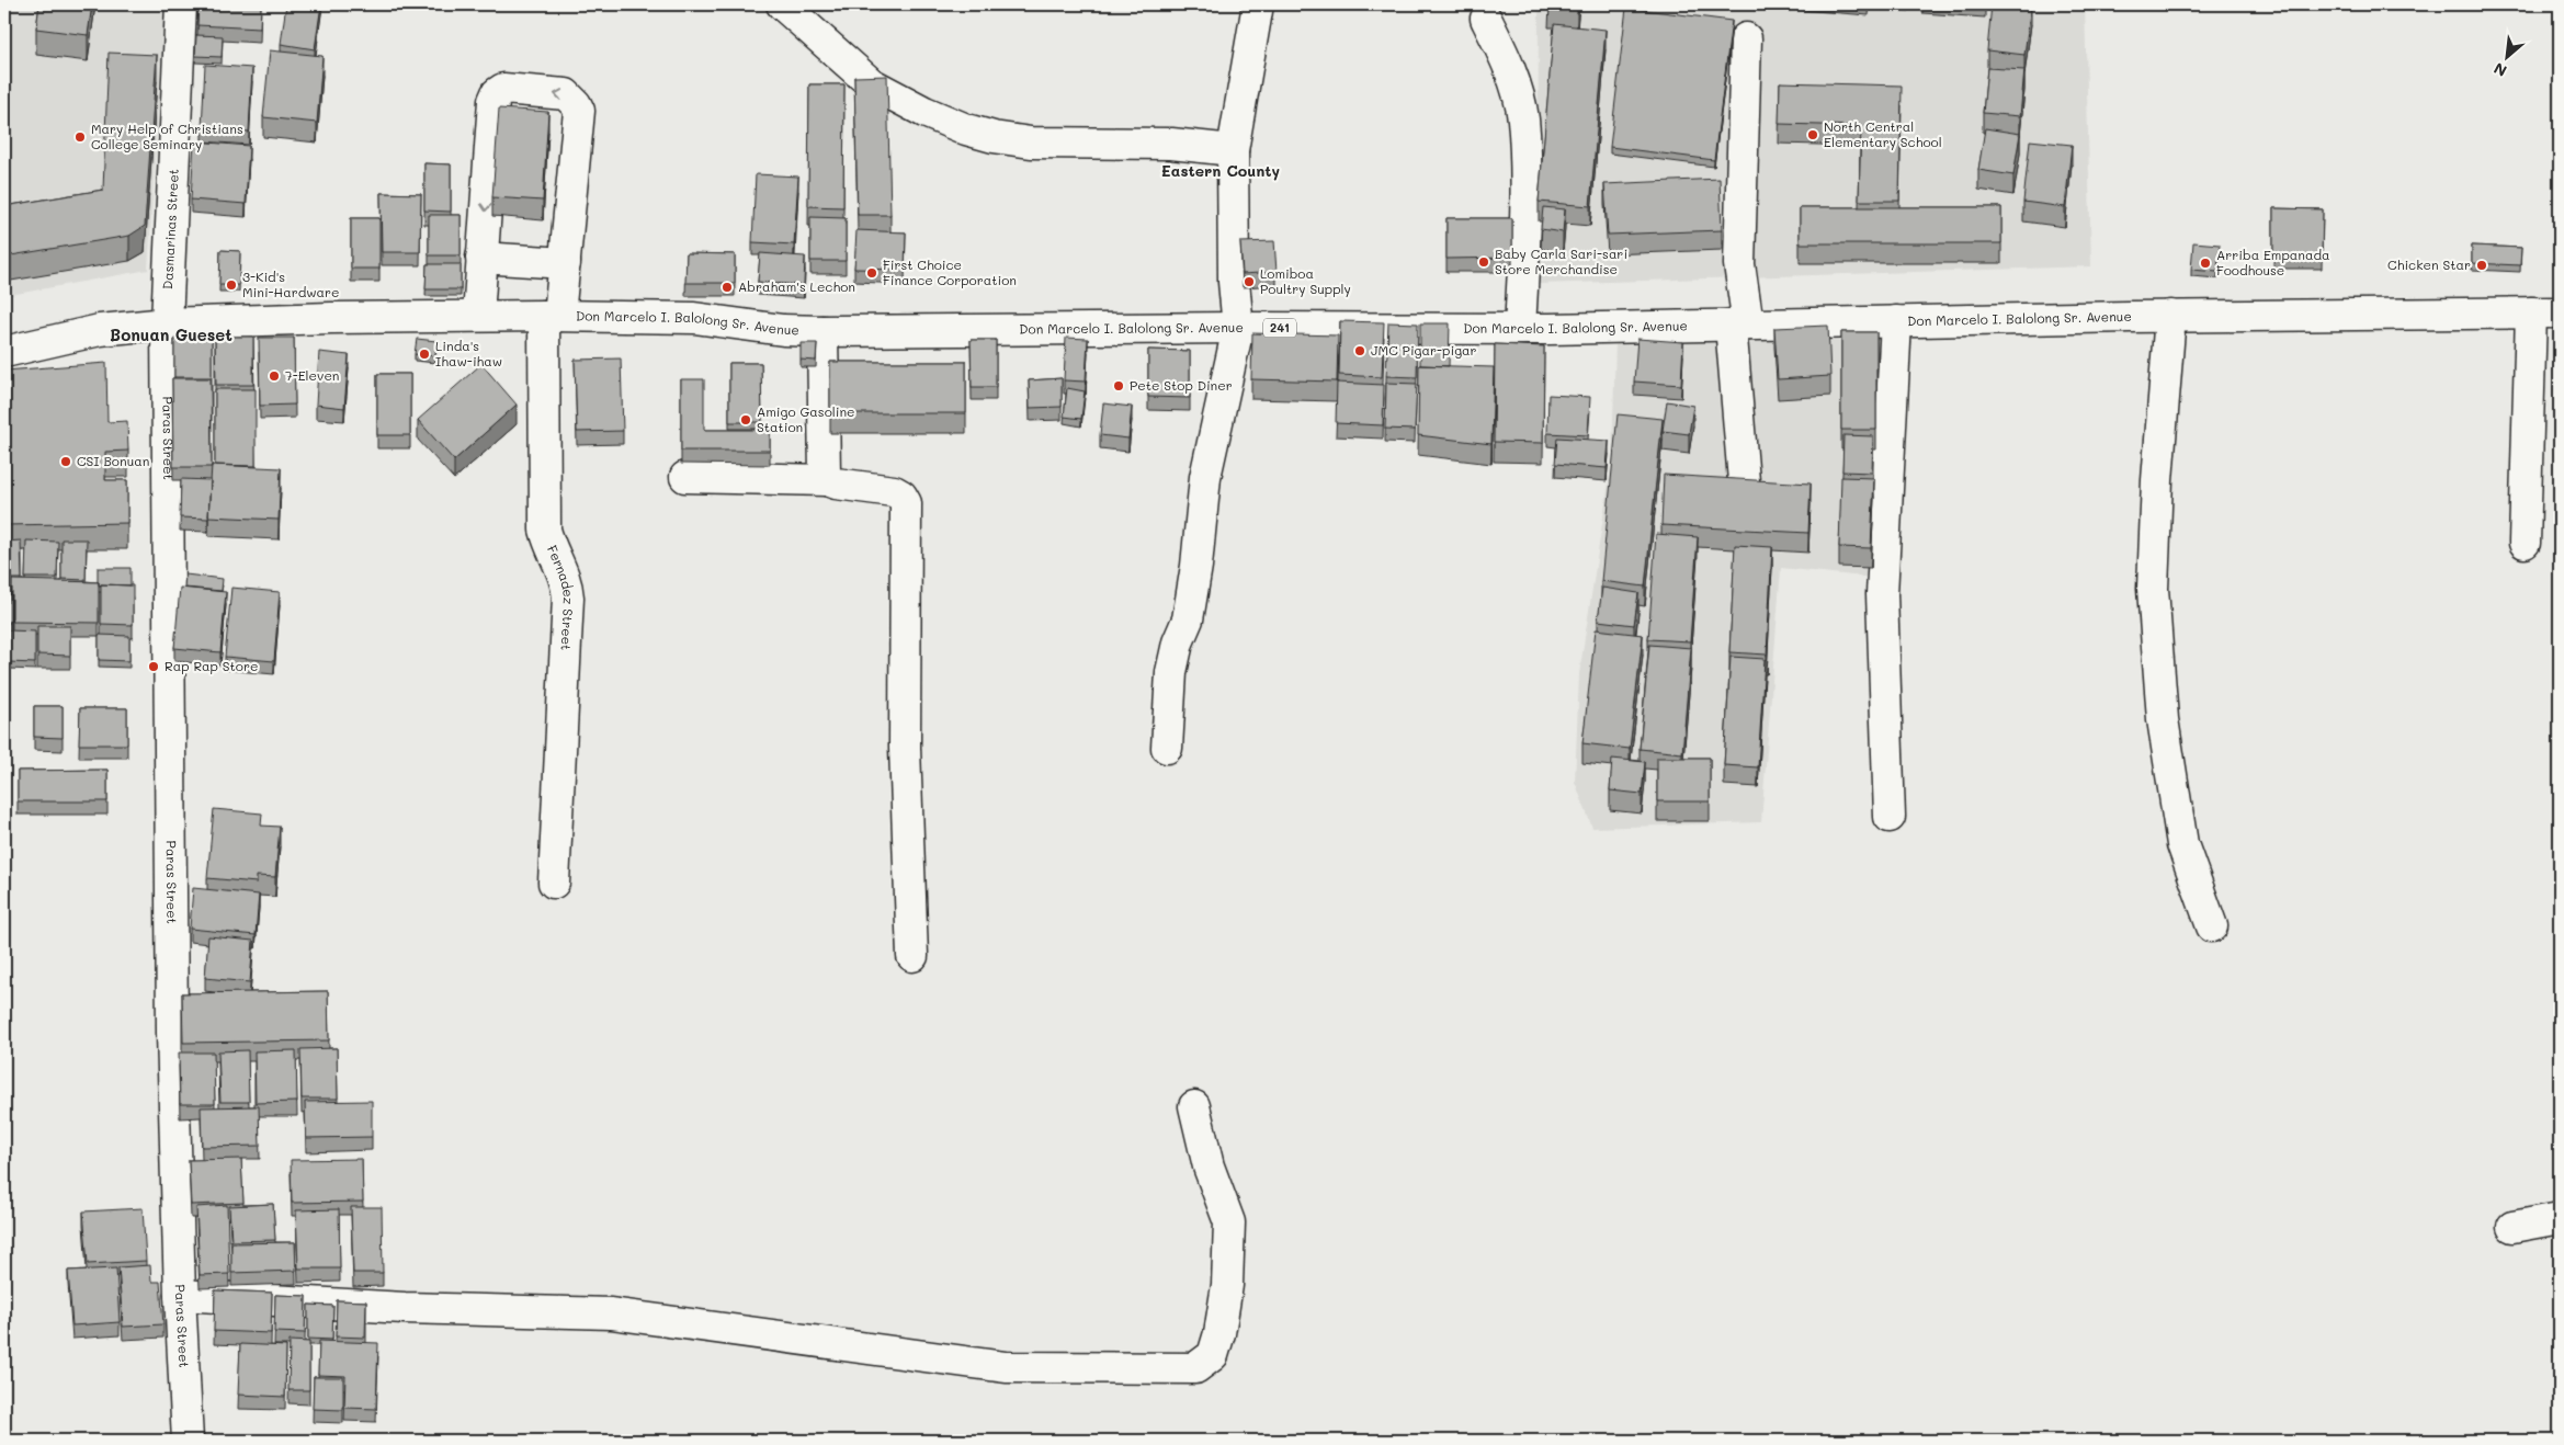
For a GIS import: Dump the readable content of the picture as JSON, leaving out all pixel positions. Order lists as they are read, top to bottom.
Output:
{
  "streets": {
    "street": [
      "Dasmarinas Street",
      "Don Marcelo I. Balolong Sr. Avenue",
      "241",
      "Paras Street",
      "Fernadez Street"
    ]
  },
  "crossings": [
    ["Dasmarinas Street", "Don Marcelo I. Balolong Sr. Avenue"],
    ["Dasmarinas Street", "Paras Street"],
    ["Don Marcelo I. Balolong Sr. Avenue", "Paras Street"],
    ["Don Marcelo I. Balolong Sr. Avenue", "Fernadez Street"]
  ],
  "districts": ["Eastern County", "Bonuan Gueset"],
  "places": [
    "North Central Elementary School",
    "Mary Help of Christians College Seminary",
    "Baby Carla Sari-sari Store Merchandise",
    "Arriba Empanada Foodhouse",
    "Chicken Star",
    "First Choice Finance Corporation",
    "Lomiboa Poultry Supply",
    "3-Kid's Mini-Hardware",
    "Abraham's Lechon",
    "JMC Pigar-pigar",
    "Linda's Ihaw-ihaw",
    "7-Eleven",
    "Pete Stop Diner",
    "Amigo Gasoline Station",
    "CSI Bonuan",
    "Rap Rap Store"
  ],
  "north": "bottom left"
}
